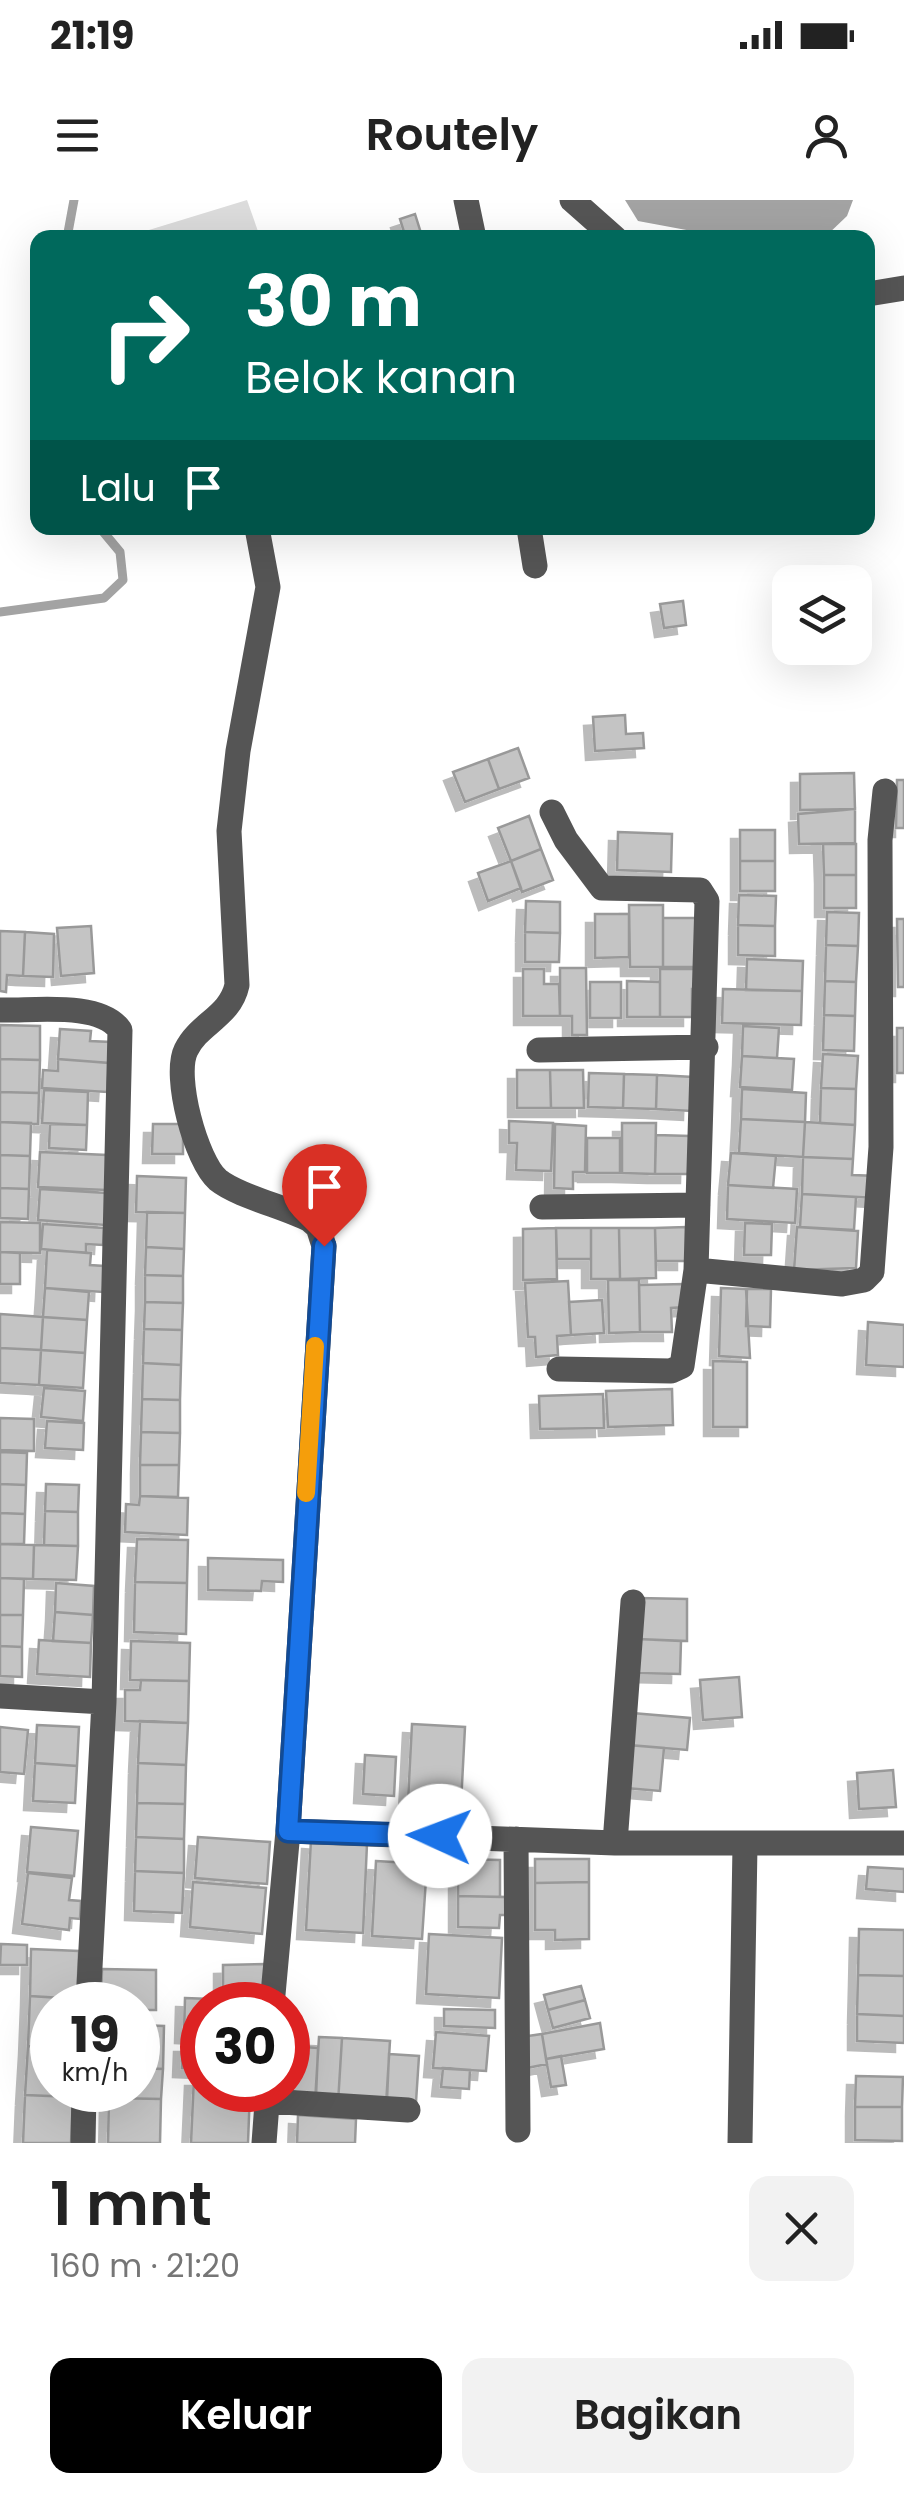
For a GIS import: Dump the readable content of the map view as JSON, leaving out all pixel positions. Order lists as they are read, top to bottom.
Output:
{
  "page": {
    "status": "21:19",
    "header": "Routely",
    "turn": ["30 m", "Belok kanan"],
    "then": "Lalu",
    "speed": "19 km/h",
    "limit": "30",
    "heading": ["1 mnt", "160 m · 21:20"],
    "buttons": ["Keluar", "Bagikan"]
  }
}
